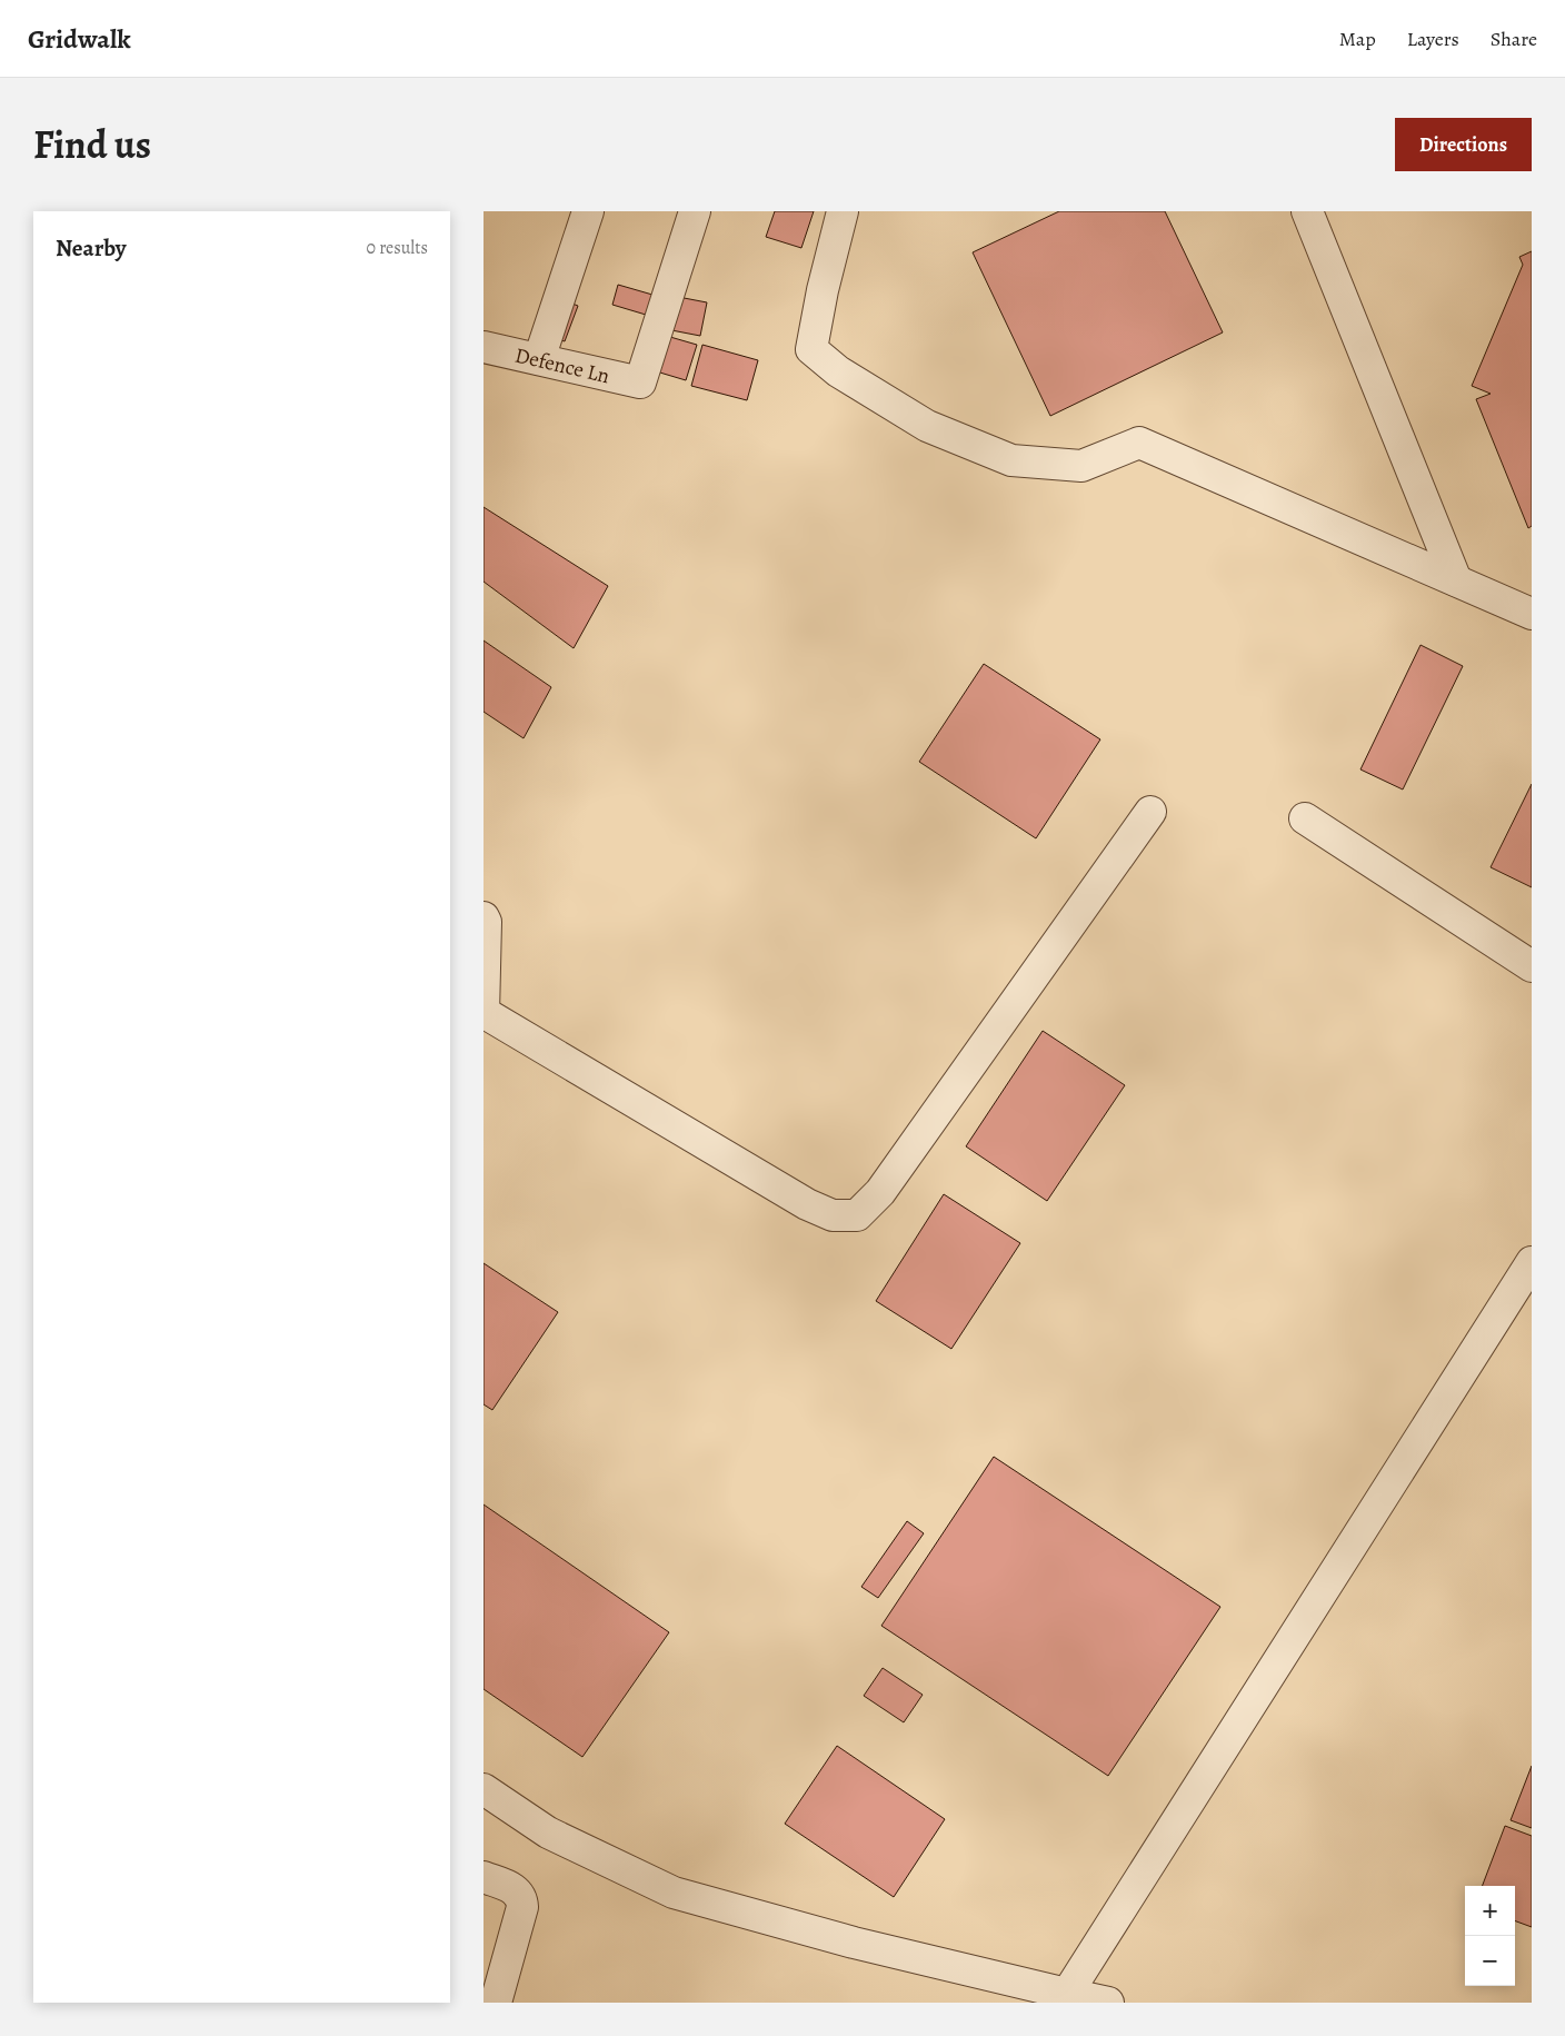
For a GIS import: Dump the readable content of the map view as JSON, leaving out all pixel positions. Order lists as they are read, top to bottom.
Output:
{
  "streets": {
    "street": ["Defence Ln"]
  },
  "page": {
    "header": "Gridwalk",
    "nav": ["Map", "Layers", "Share"],
    "title": "Find us",
    "buttons": "Directions",
    "heading": ["Nearby", "0 results"],
    "map_buttons": ["+", "−"]
  }
}
